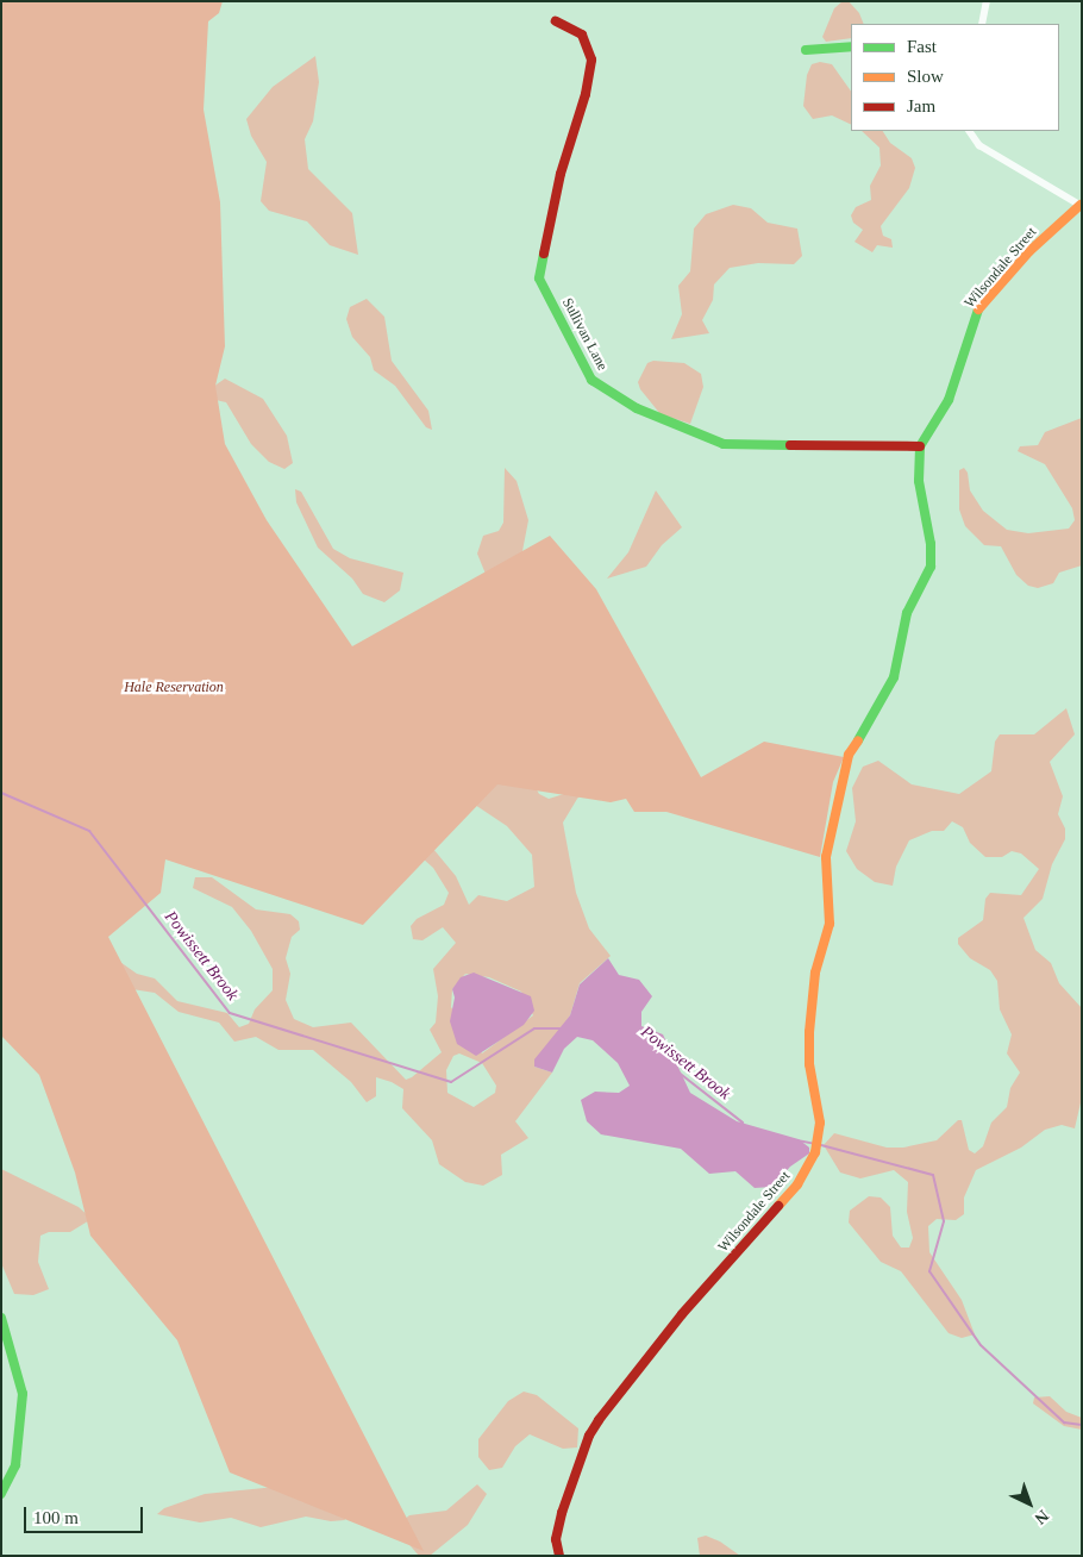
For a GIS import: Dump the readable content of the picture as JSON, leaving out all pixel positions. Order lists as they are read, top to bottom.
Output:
{
  "streets": {
    "street": ["Wilsondale Street", "Sullivan Lane"]
  },
  "crossings": [
    ["Wilsondale Street", "Sullivan Lane"]
  ],
  "water": ["Powissett Brook"],
  "parks": ["Hale Reservation"],
  "legend": ["Fast", "Slow", "Jam"],
  "scale_bar": "100 m",
  "north": "bottom right"
}
